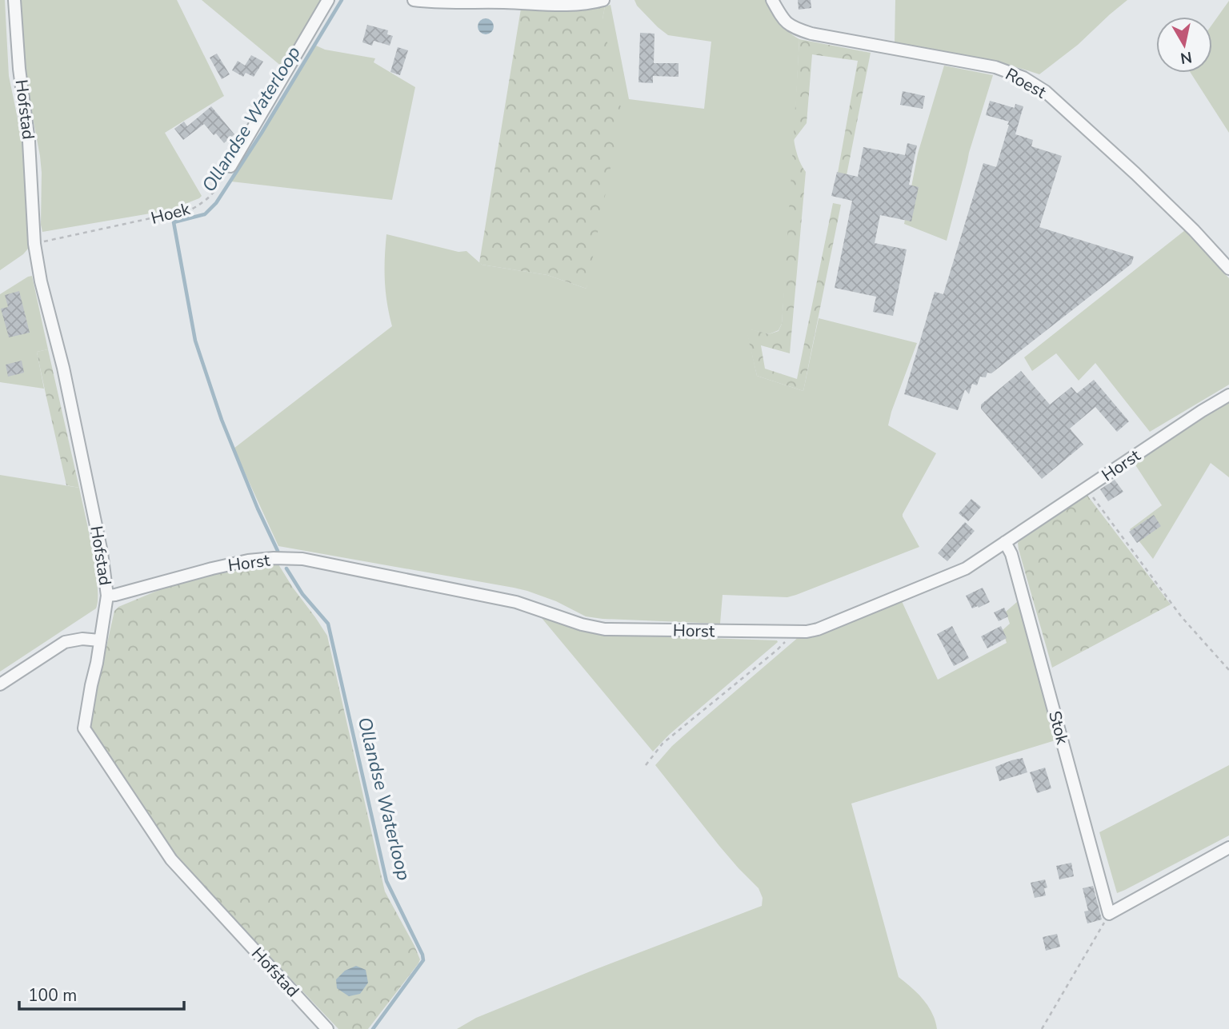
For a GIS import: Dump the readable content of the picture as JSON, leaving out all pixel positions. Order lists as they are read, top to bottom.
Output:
{
  "streets": {
    "street": [
      "Roest",
      "Hofstad",
      "Horst",
      "Stok"
    ],
    "path": ["Hoek"]
  },
  "crossings": [
    ["Hofstad", "Hoek"],
    ["Hofstad", "Horst"],
    ["Horst", "Stok"]
  ],
  "water": ["Ollandse Waterloop"],
  "scale_bar": "100 m",
  "north": "bottom"
}
